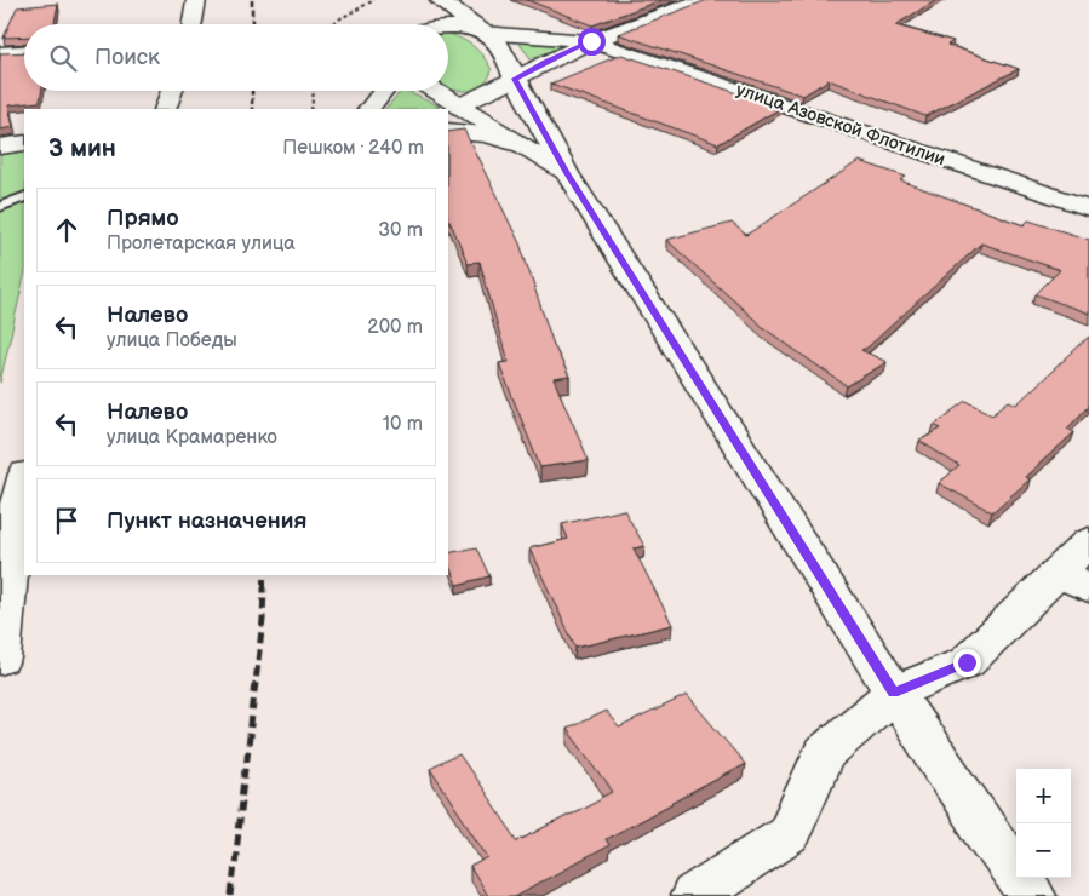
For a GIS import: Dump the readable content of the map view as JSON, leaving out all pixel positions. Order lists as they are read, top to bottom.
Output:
{
  "streets": {
    "street": ["улица Азовской Флотилии"]
  },
  "page": {
    "search": "Поиск",
    "heading": ["3 мин", "Пешком · 240 m"],
    "list": [
      ["Прямо", "Пролетарская улица", "30 m"],
      ["Налево", "улица Победы", "200 m"],
      ["Налево", "улица Крамаренко", "10 m"],
      "Пункт назначения"
    ],
    "map_buttons": ["+", "−"]
  }
}
